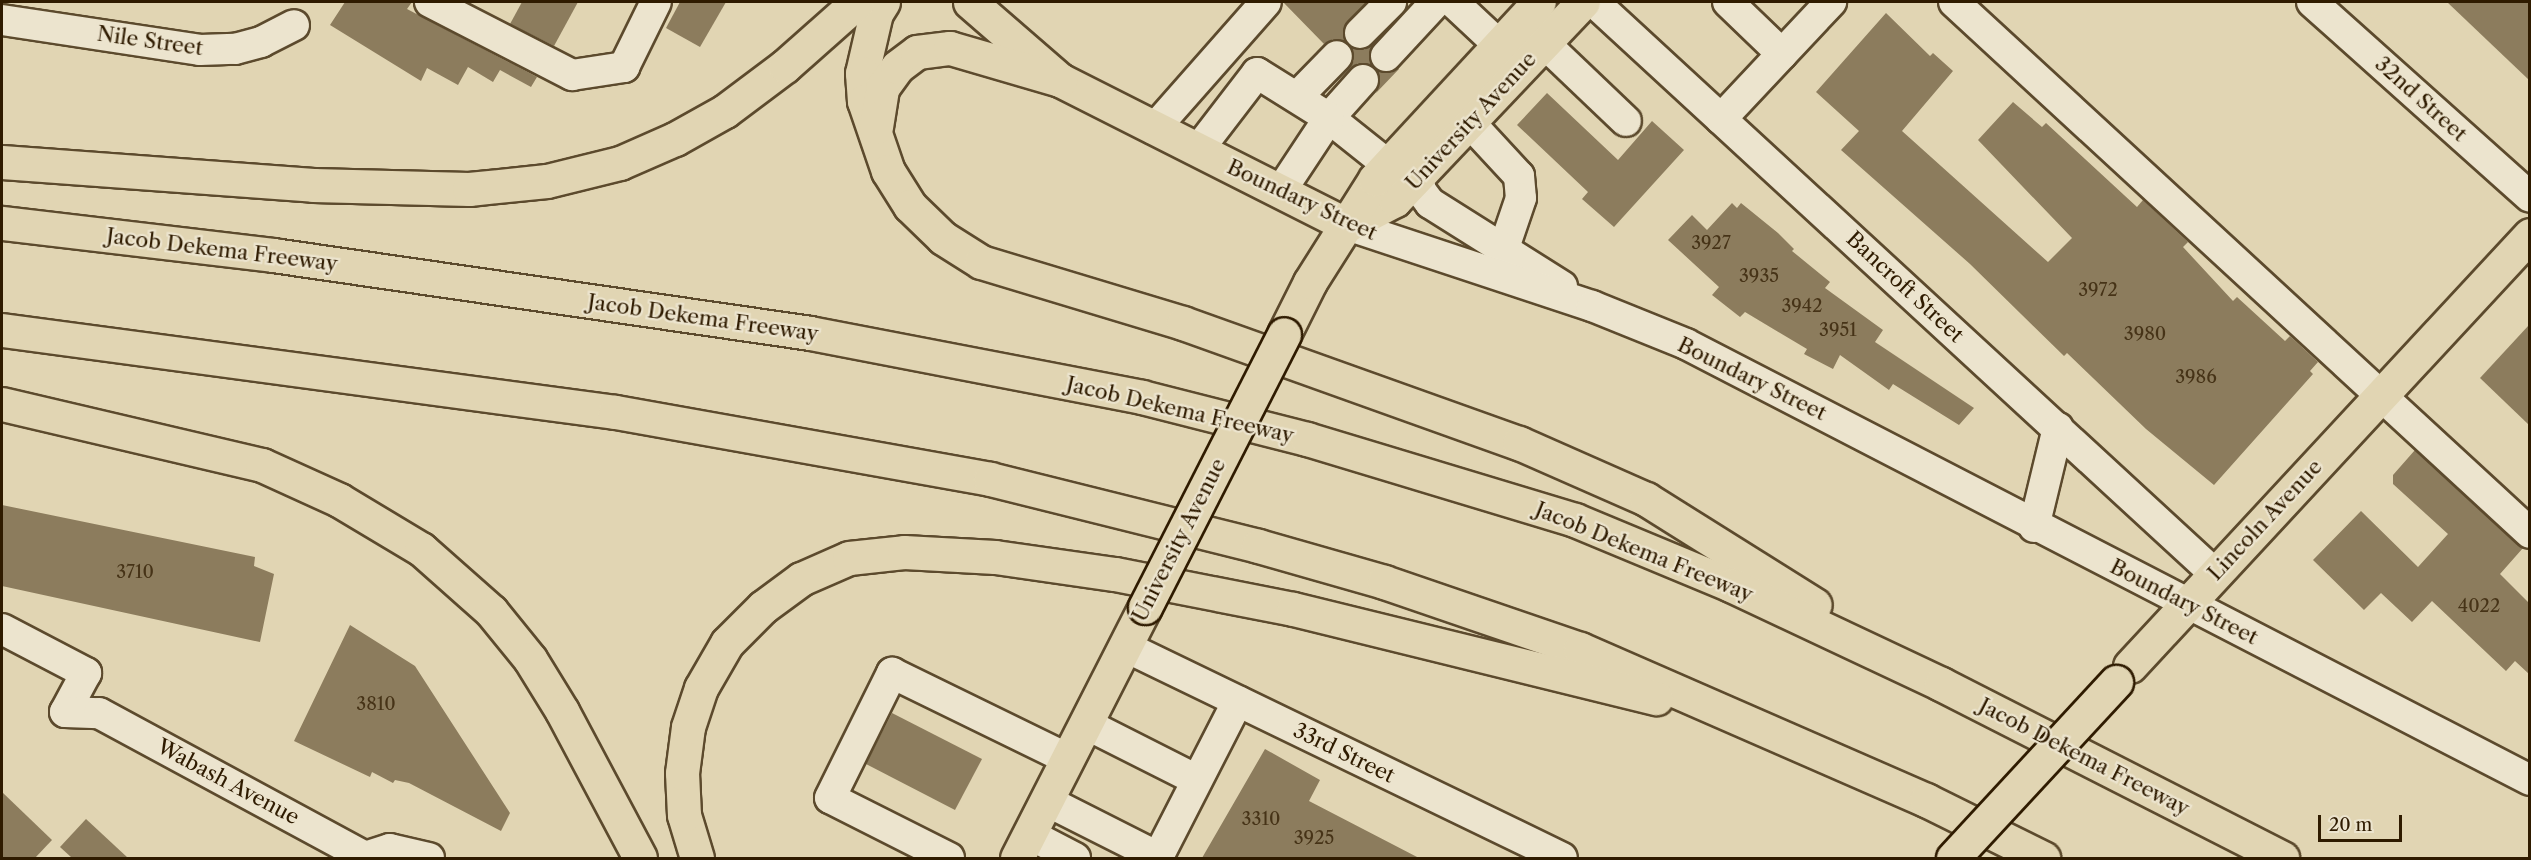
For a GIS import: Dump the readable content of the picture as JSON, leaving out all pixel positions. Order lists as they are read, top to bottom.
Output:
{
  "streets": {
    "main road": [
      "University Avenue",
      "Boundary Street",
      "Jacob Dekema Freeway",
      "Lincoln Avenue"
    ],
    "street": [
      "Nile Street",
      "32nd Street",
      "Bancroft Street",
      "33rd Street",
      "Wabash Avenue"
    ]
  },
  "crossings": [
    ["University Avenue", "Boundary Street"],
    ["University Avenue", "33rd Street"],
    ["Boundary Street", "Lincoln Avenue"],
    ["Bancroft Street", "Lincoln Avenue"]
  ],
  "house_numbers": [
    "3927",
    "3935",
    "3972",
    "3942",
    "3951",
    "3980",
    "3986",
    "3710",
    "4022",
    "3810",
    "3310",
    "3925"
  ],
  "scale_bar": "20 m"
}
